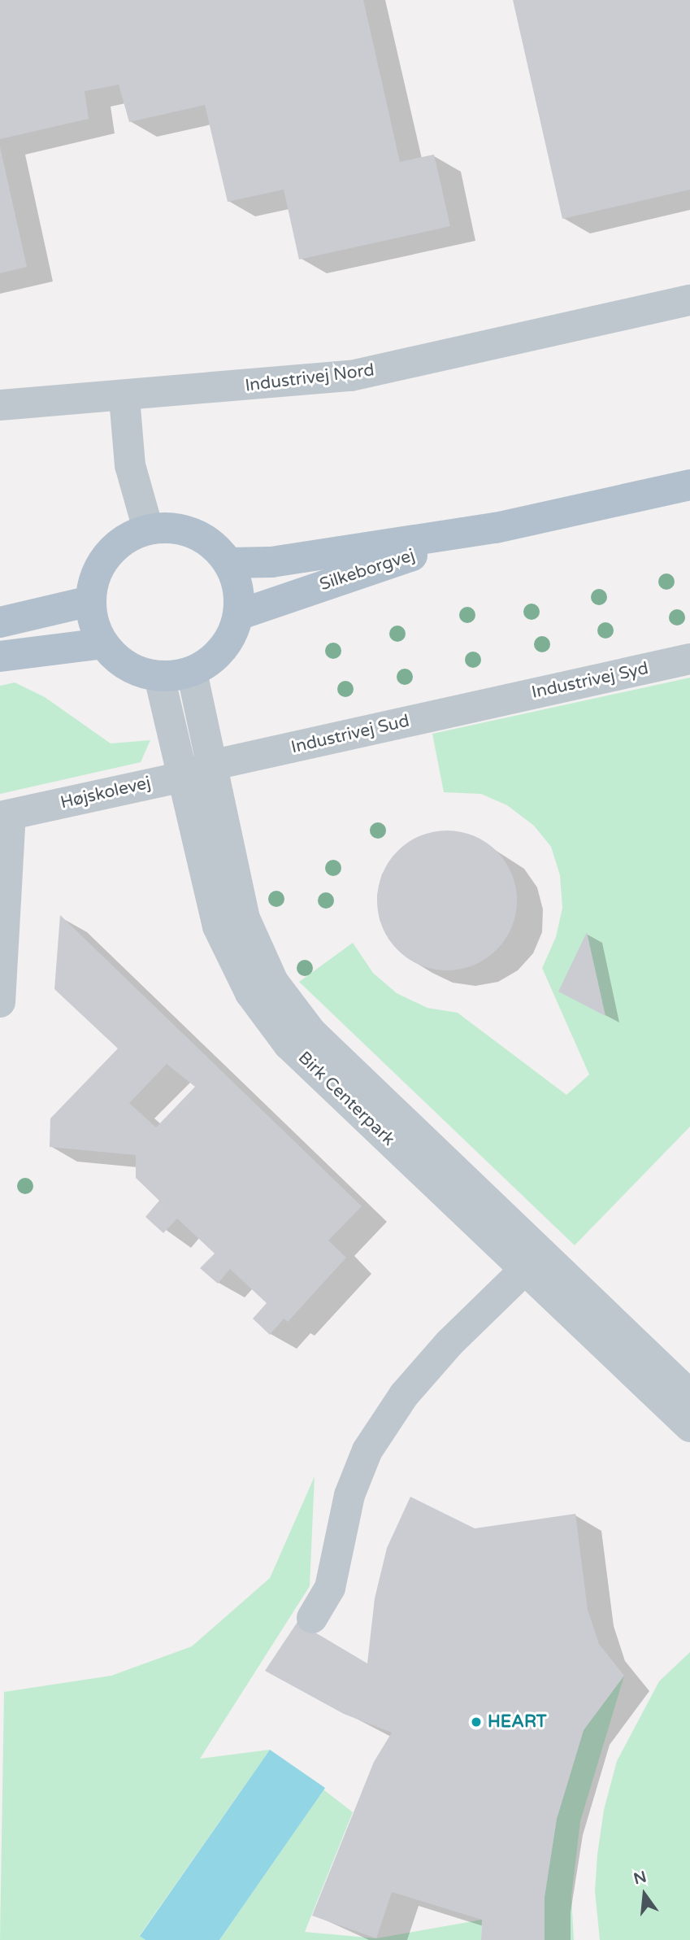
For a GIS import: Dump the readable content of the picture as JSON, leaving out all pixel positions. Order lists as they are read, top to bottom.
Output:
{
  "streets": {
    "main road": ["Silkeborgvej"],
    "street": [
      "Industrivej Nord",
      "Industrivej Syd",
      "Industrivej Sud",
      "Højskolevej",
      "Birk Centerpark"
    ]
  },
  "crossings": [
    ["Silkeborgvej", "Birk Centerpark"],
    ["Industrivej Syd", "Industrivej Sud"],
    ["Industrivej Sud", "Højskolevej"],
    ["Industrivej Sud", "Birk Centerpark"],
    ["Højskolevej", "Birk Centerpark"]
  ],
  "places": ["HEART"],
  "north": "top"
}
